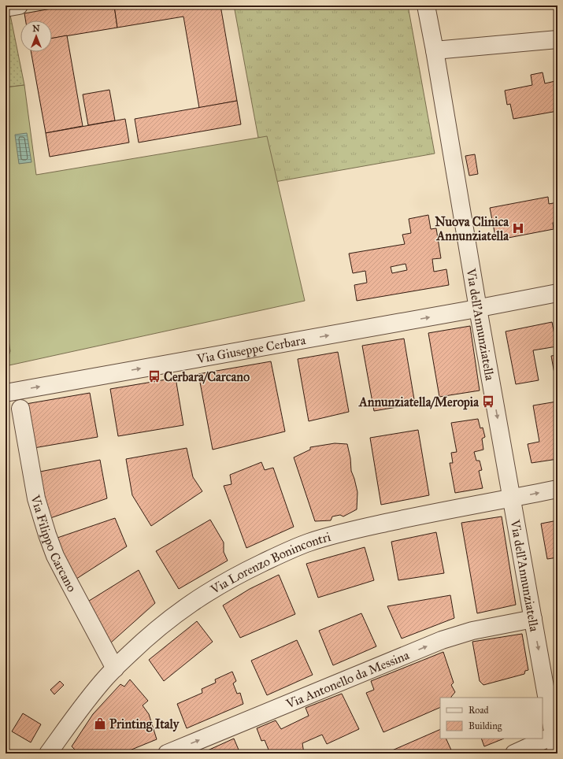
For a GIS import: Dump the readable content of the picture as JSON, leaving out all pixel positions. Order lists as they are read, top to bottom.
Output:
{
  "streets": {
    "street": [
      "Via dell'Annunziatella",
      "Via Giuseppe Cerbara",
      "Via Filippo Carcano",
      "Via Lorenzo Bonincontri",
      "Via Antonello da Messina"
    ]
  },
  "crossings": [
    ["Via dell'Annunziatella", "Via Giuseppe Cerbara"],
    ["Via dell'Annunziatella", "Via Lorenzo Bonincontri"],
    ["Via dell'Annunziatella", "Via Antonello da Messina"],
    ["Via Filippo Carcano", "Via Lorenzo Bonincontri"]
  ],
  "one_way": ["Via dell'Annunziatella", "Via Giuseppe Cerbara", "Via Antonello da Messina"],
  "places": {
    "hospital": ["Nuova Clinica Annunziatella"],
    "bus stop": ["Cerbara/Carcano", "Annunziatella/Meropia"],
    "shop": ["Printing Italy"]
  },
  "legend": ["Road", "Building"],
  "north": "top"
}
